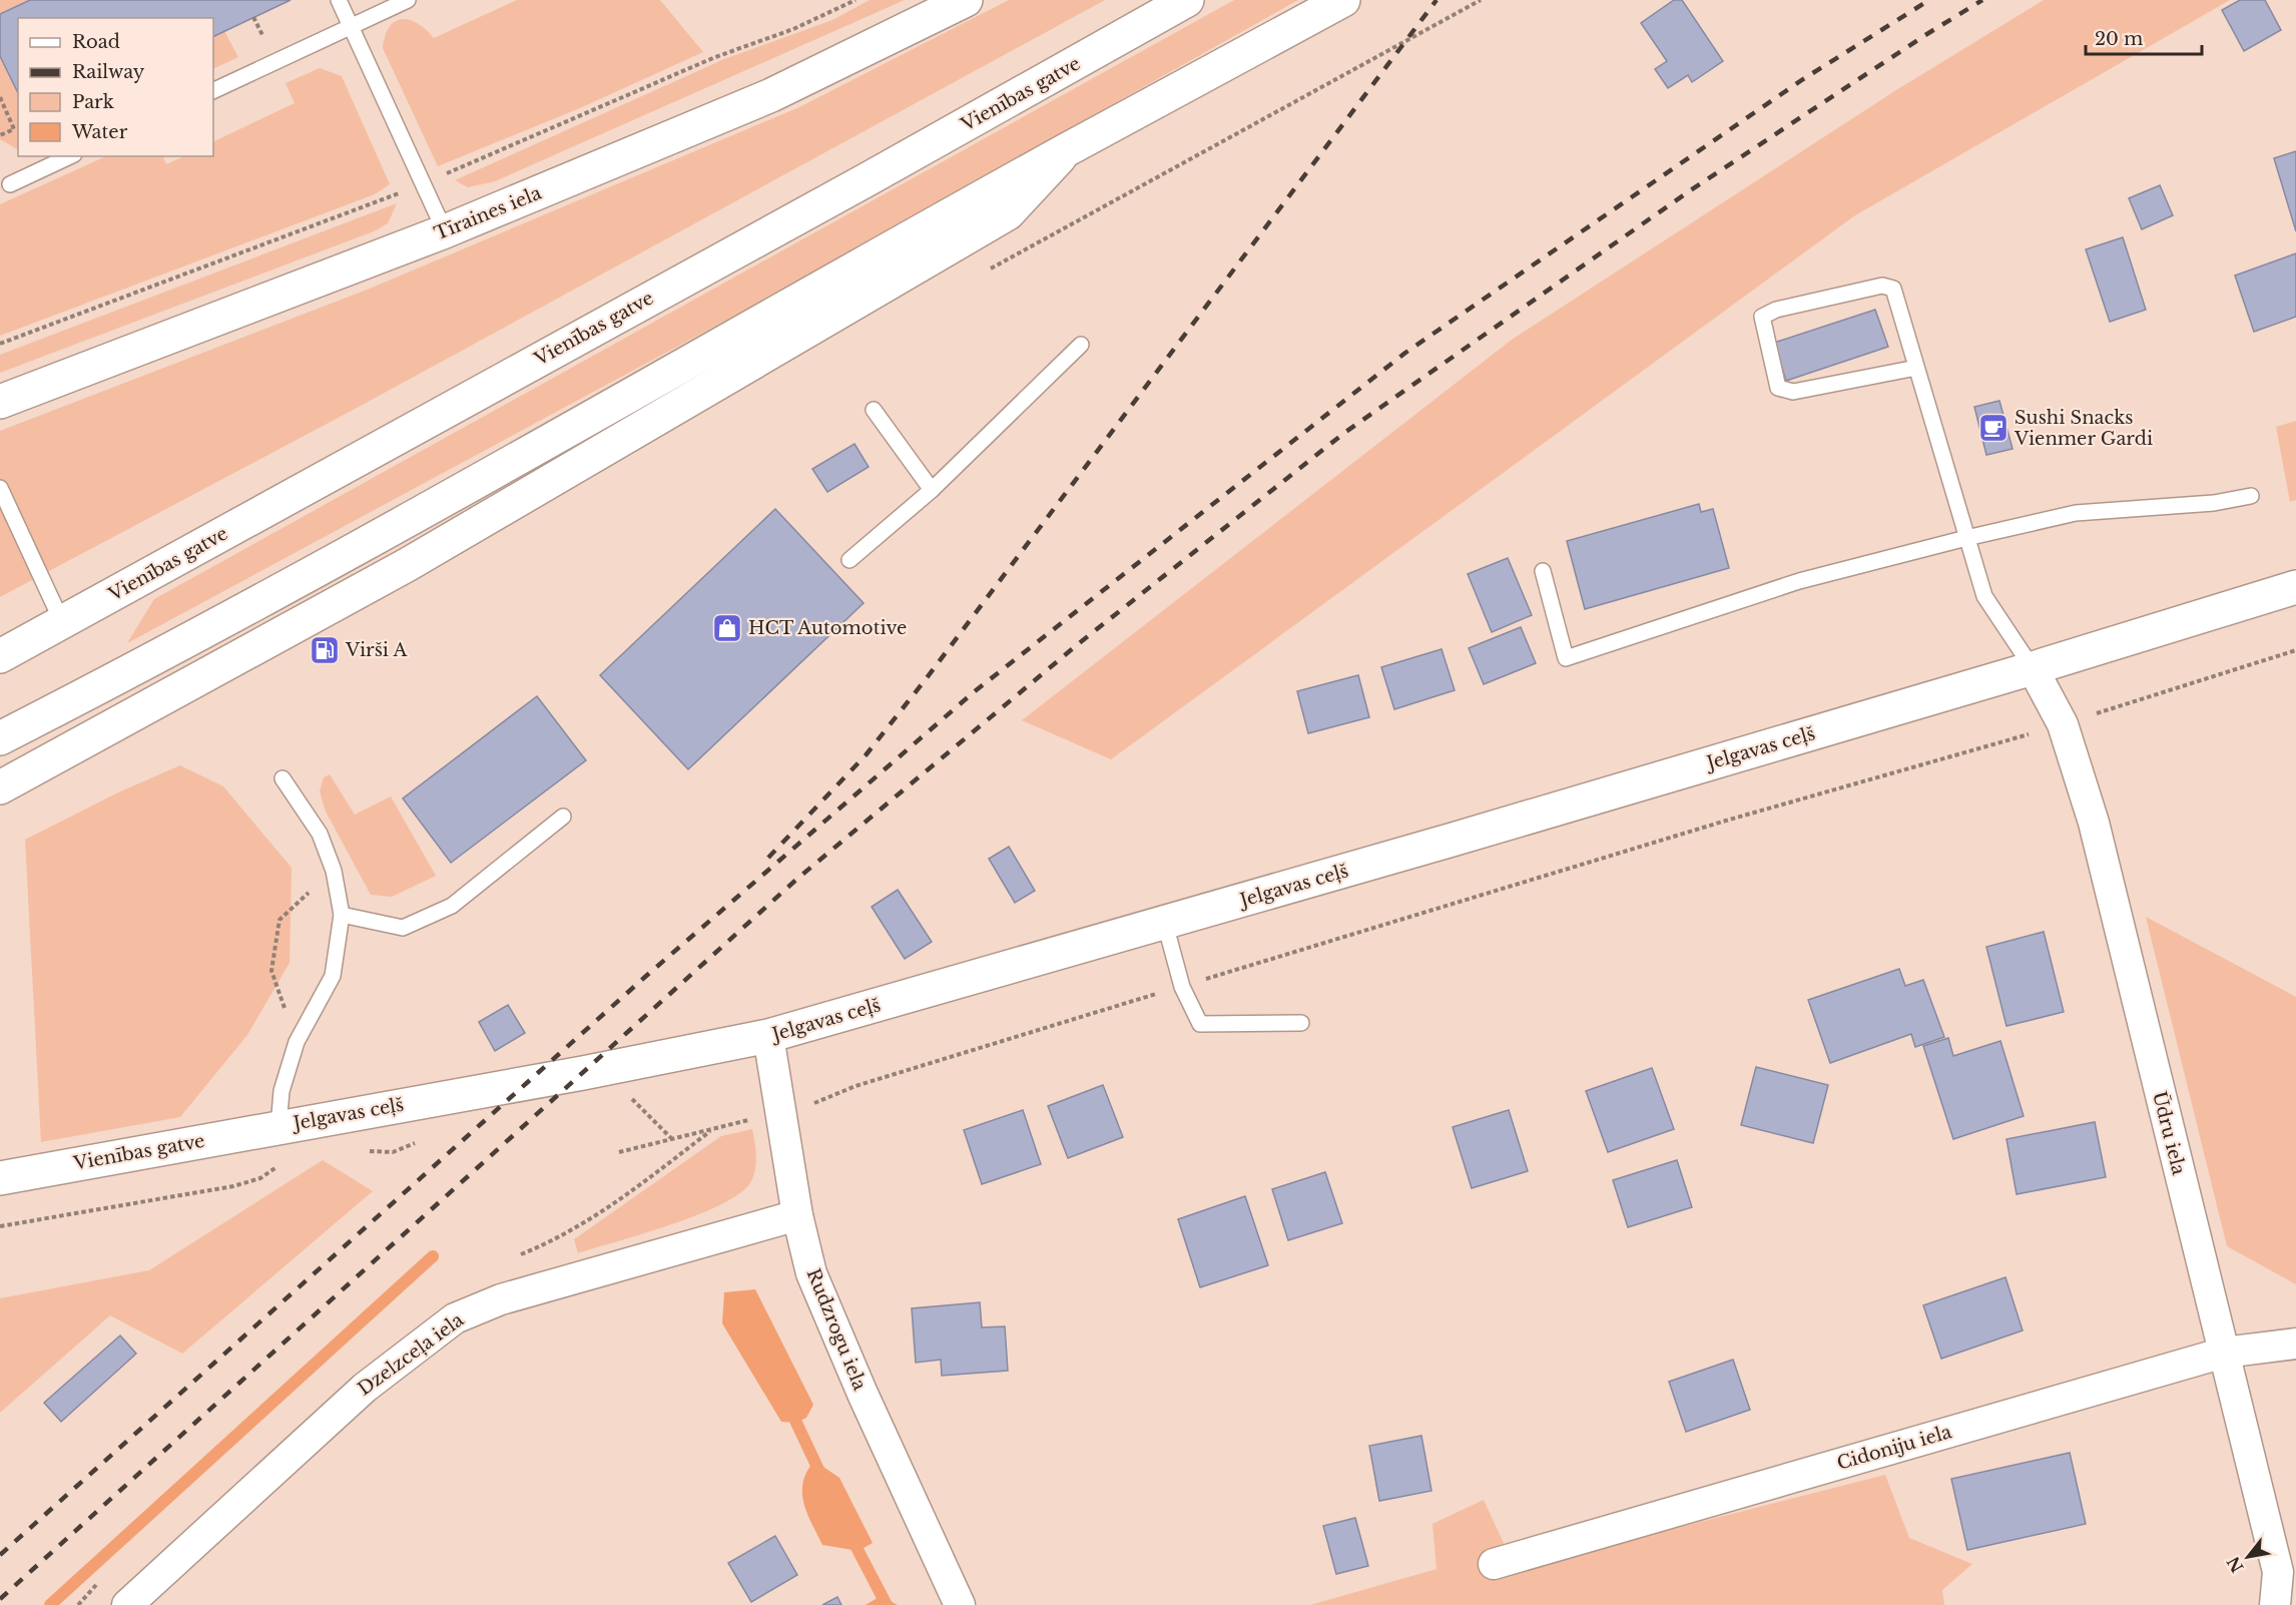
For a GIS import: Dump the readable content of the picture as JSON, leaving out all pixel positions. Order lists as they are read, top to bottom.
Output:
{
  "streets": {
    "main road": ["Vienības gatve", "Tīraines iela", "Jelgavas ceļš"],
    "street": [
      "Ūdru iela",
      "Rudzrogu iela",
      "Dzelzceļa iela",
      "Cidoniju iela"
    ]
  },
  "crossings": [
    ["Vienības gatve", "Jelgavas ceļš"],
    ["Jelgavas ceļš", "Ūdru iela"],
    ["Jelgavas ceļš", "Rudzrogu iela"],
    ["Ūdru iela", "Cidoniju iela"],
    ["Rudzrogu iela", "Dzelzceļa iela"]
  ],
  "places": {
    "cafe": ["Sushi Snacks Vienmer Gardi"],
    "shop": ["HCT Automotive"],
    "fuel station": ["Virši A"]
  },
  "legend": [
    "Road",
    "Railway",
    "Park",
    "Water"
  ],
  "scale_bar": "20 m",
  "north": "bottom left"
}
